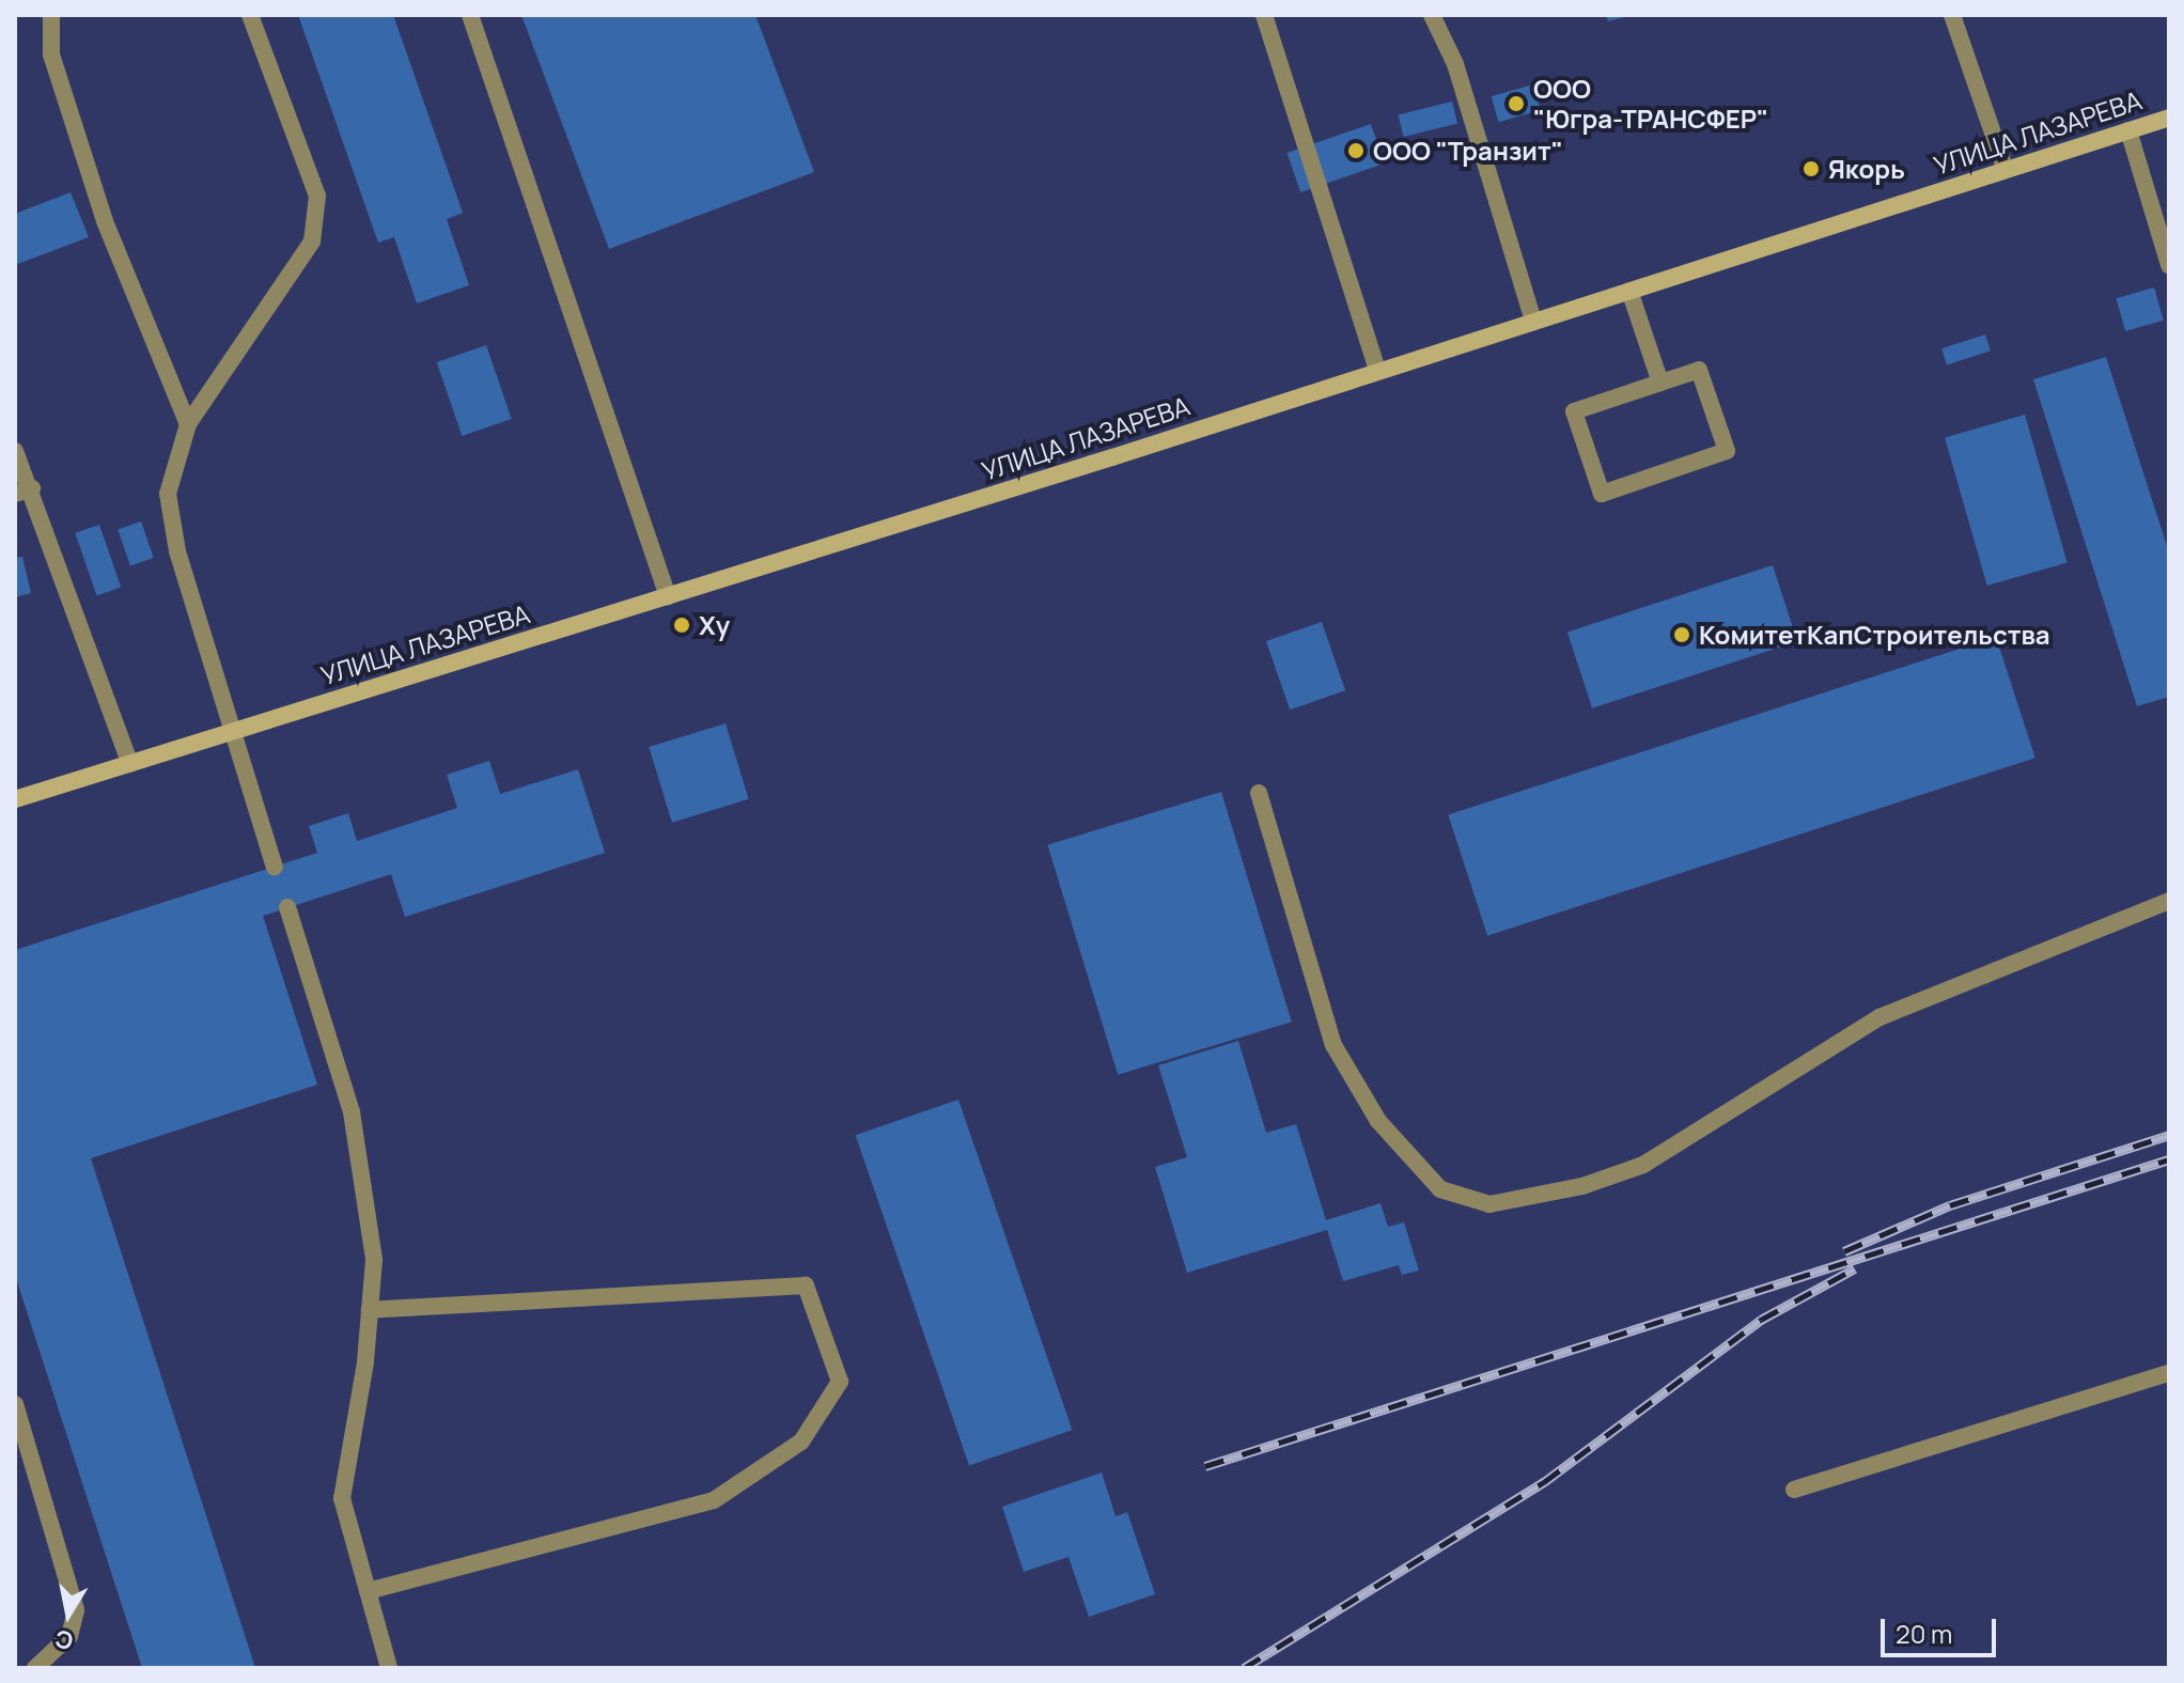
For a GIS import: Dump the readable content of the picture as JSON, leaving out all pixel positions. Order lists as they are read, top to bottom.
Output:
{
  "streets": {
    "main road": ["УЛИЦА ЛАЗАРЕВА"]
  },
  "places": [
    "ООО \"Югра-ТРАНСФЕР\"",
    "ООО \"Транзит\"",
    "Якорь",
    "Xy",
    "КомитетКапСтроительства"
  ],
  "scale_bar": "20 m",
  "north": "bottom"
}
